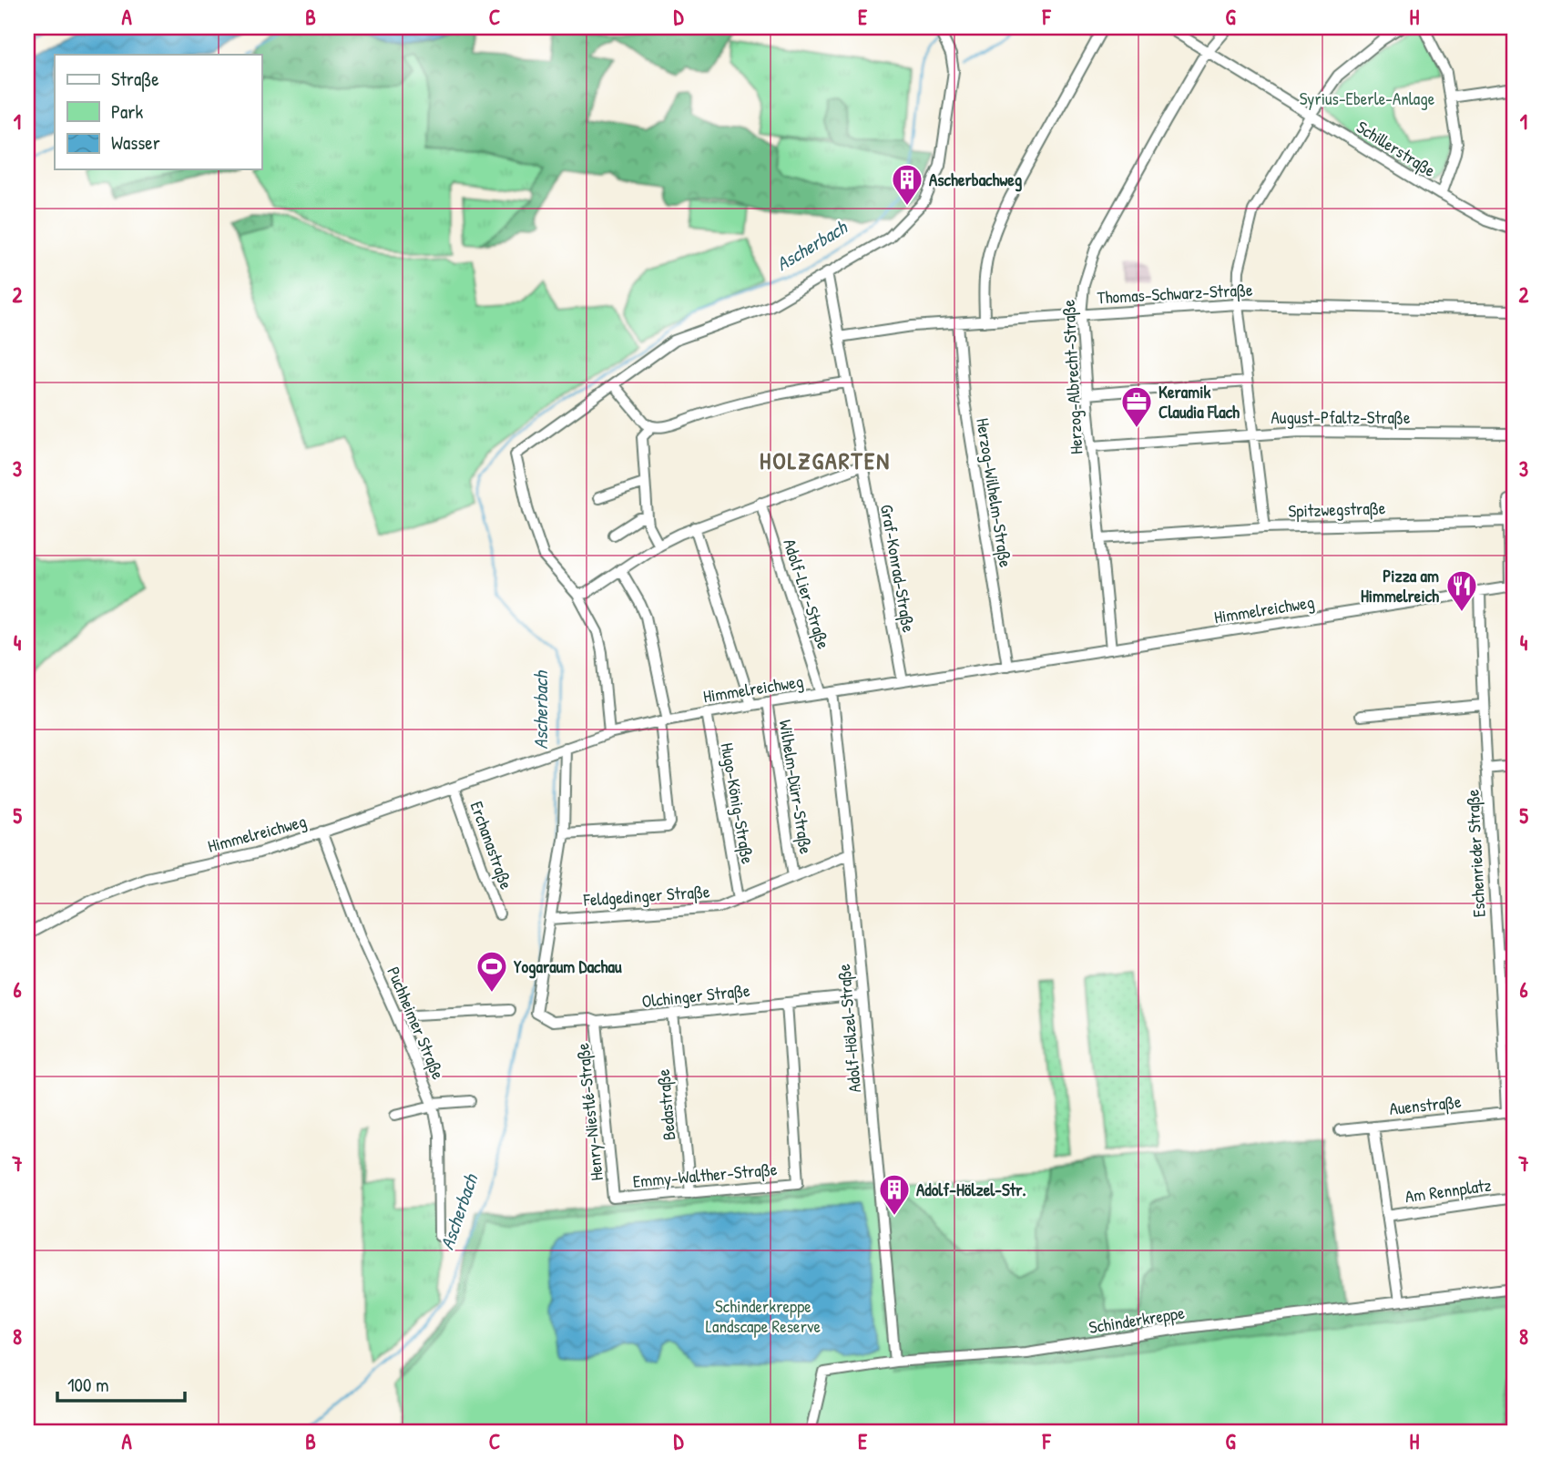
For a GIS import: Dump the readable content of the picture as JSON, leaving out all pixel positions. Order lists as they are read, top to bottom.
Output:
{
  "streets": {
    "street": [
      "Schillerstraße",
      "Thomas-Schwarz-Straße",
      "Herzog-Albrecht-Straße",
      "August-Pfaltz-Straße",
      "Herzog-Wilhelm-Straße",
      "Spitzwegstraße",
      "Graf-Konrad-Straße",
      "Adolf-Lier-Straße",
      "Himmelreichweg",
      "Wilhelm-Dürr-Straße",
      "Hugo-König-Straße",
      "Erchanastraße",
      "Eschenrieder Straße",
      "Feldgedinger Straße",
      "Olchinger Straße",
      "Puchheimer Straße",
      "Adolf-Hölzel-Straße",
      "Bedastraße",
      "Auenstraße",
      "Henry-Niestlé-Straße",
      "Emmy-Walther-Straße",
      "Am Rennplatz",
      "Schinderkreppe"
    ]
  },
  "crossings": [
    ["Schillerstraße", "Herzog-Albrecht-Straße"],
    ["Thomas-Schwarz-Straße", "Herzog-Albrecht-Straße"],
    ["Thomas-Schwarz-Straße", "Herzog-Wilhelm-Straße"],
    ["Thomas-Schwarz-Straße", "Graf-Konrad-Straße"],
    ["Herzog-Albrecht-Straße", "August-Pfaltz-Straße"],
    ["Herzog-Albrecht-Straße", "Spitzwegstraße"],
    ["Herzog-Albrecht-Straße", "Himmelreichweg"],
    ["Herzog-Wilhelm-Straße", "Himmelreichweg"],
    ["Graf-Konrad-Straße", "Himmelreichweg"],
    ["Adolf-Lier-Straße", "Himmelreichweg"],
    ["Adolf-Lier-Straße", "Adolf-Hölzel-Straße"],
    ["Himmelreichweg", "Wilhelm-Dürr-Straße"],
    ["Himmelreichweg", "Hugo-König-Straße"],
    ["Himmelreichweg", "Erchanastraße"],
    ["Himmelreichweg", "Eschenrieder Straße"],
    ["Himmelreichweg", "Puchheimer Straße"],
    ["Himmelreichweg", "Adolf-Hölzel-Straße"],
    ["Wilhelm-Dürr-Straße", "Feldgedinger Straße"],
    ["Hugo-König-Straße", "Feldgedinger Straße"],
    ["Eschenrieder Straße", "Auenstraße"],
    ["Feldgedinger Straße", "Olchinger Straße"],
    ["Feldgedinger Straße", "Adolf-Hölzel-Straße"],
    ["Olchinger Straße", "Adolf-Hölzel-Straße"],
    ["Olchinger Straße", "Bedastraße"],
    ["Olchinger Straße", "Henry-Niestlé-Straße"],
    ["Olchinger Straße", "Emmy-Walther-Straße"],
    ["Adolf-Hölzel-Straße", "Schinderkreppe"],
    ["Bedastraße", "Emmy-Walther-Straße"],
    ["Auenstraße", "Am Rennplatz"],
    ["Henry-Niestlé-Straße", "Emmy-Walther-Straße"],
    ["Am Rennplatz", "Schinderkreppe"]
  ],
  "districts": ["HOLZGARTEN"],
  "water": ["Ascherbach"],
  "parks": ["Syrius-Eberle-Anlage", "Schinderkreppe Landscape Reserve"],
  "places": {
    "building": ["Ascherbachweg", "Adolf-Hölzel-Str."],
    "office": ["Keramik Claudia Flach"],
    "restaurant": ["Pizza am Himmelreich"],
    "sports": ["Yogaraum Dachau"]
  },
  "legend": ["Straße", "Park", "Wasser"],
  "scale_bar": "100 m",
  "grid": {
    "columns": [
      "A",
      "B",
      "C",
      "D",
      "E",
      "F",
      "G",
      "H"
    ],
    "rows": [
      "1",
      "2",
      "3",
      "4",
      "5",
      "6",
      "7",
      "8"
    ]
  }
}
